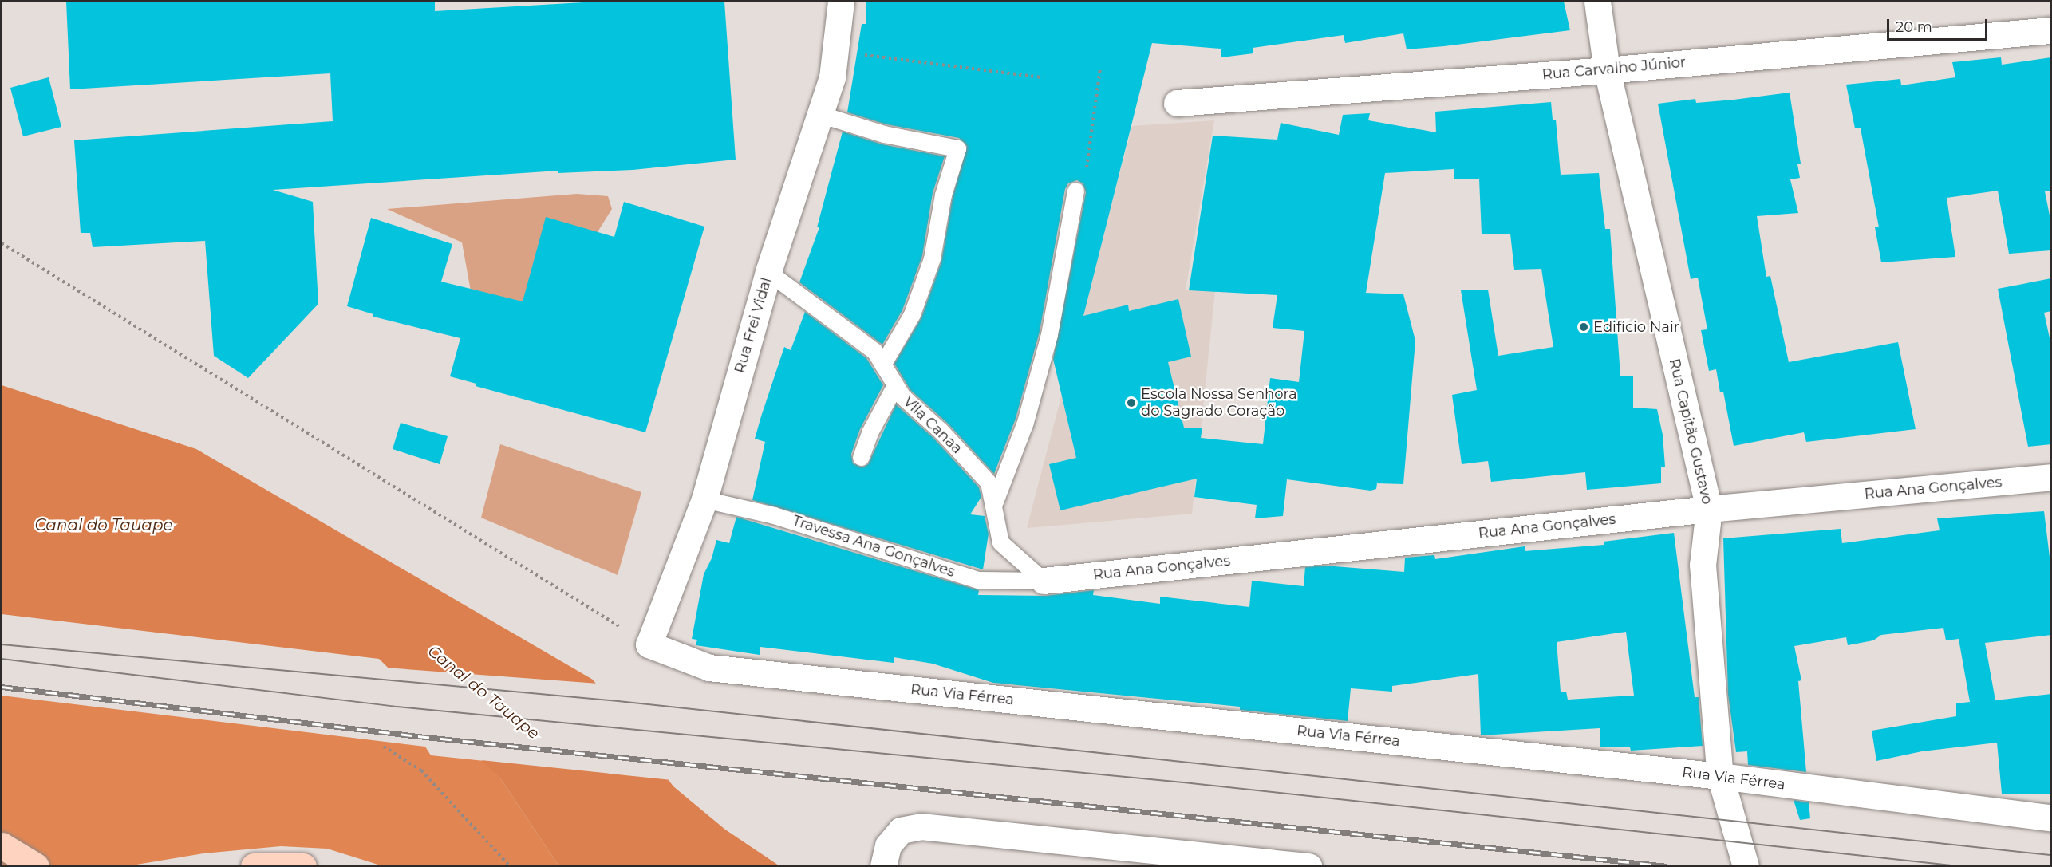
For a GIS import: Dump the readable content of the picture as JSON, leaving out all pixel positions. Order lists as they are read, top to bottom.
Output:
{
  "streets": {
    "street": [
      "Rua Carvalho Júnior",
      "Rua Frei Vidal",
      "Rua Capitão Gustavo",
      "Rua Ana Gonçalves",
      "Rua Via Férrea"
    ],
    "lane": ["Vila Canaa", "Travessa Ana Gonçalves"]
  },
  "crossings": [
    ["Rua Carvalho Júnior", "Rua Capitão Gustavo"],
    ["Rua Frei Vidal", "Vila Canaa"],
    ["Rua Frei Vidal", "Travessa Ana Gonçalves"],
    ["Rua Frei Vidal", "Rua Via Férrea"],
    ["Vila Canaa", "Rua Ana Gonçalves"],
    ["Vila Canaa", "Travessa Ana Gonçalves"],
    ["Rua Capitão Gustavo", "Rua Ana Gonçalves"],
    ["Rua Capitão Gustavo", "Rua Via Férrea"],
    ["Rua Ana Gonçalves", "Travessa Ana Gonçalves"]
  ],
  "water": ["Canal do Tauape"],
  "places": ["Edifício Nair", "Escola Nossa Senhora do Sagrado Coração"],
  "scale_bar": "20 m"
}
